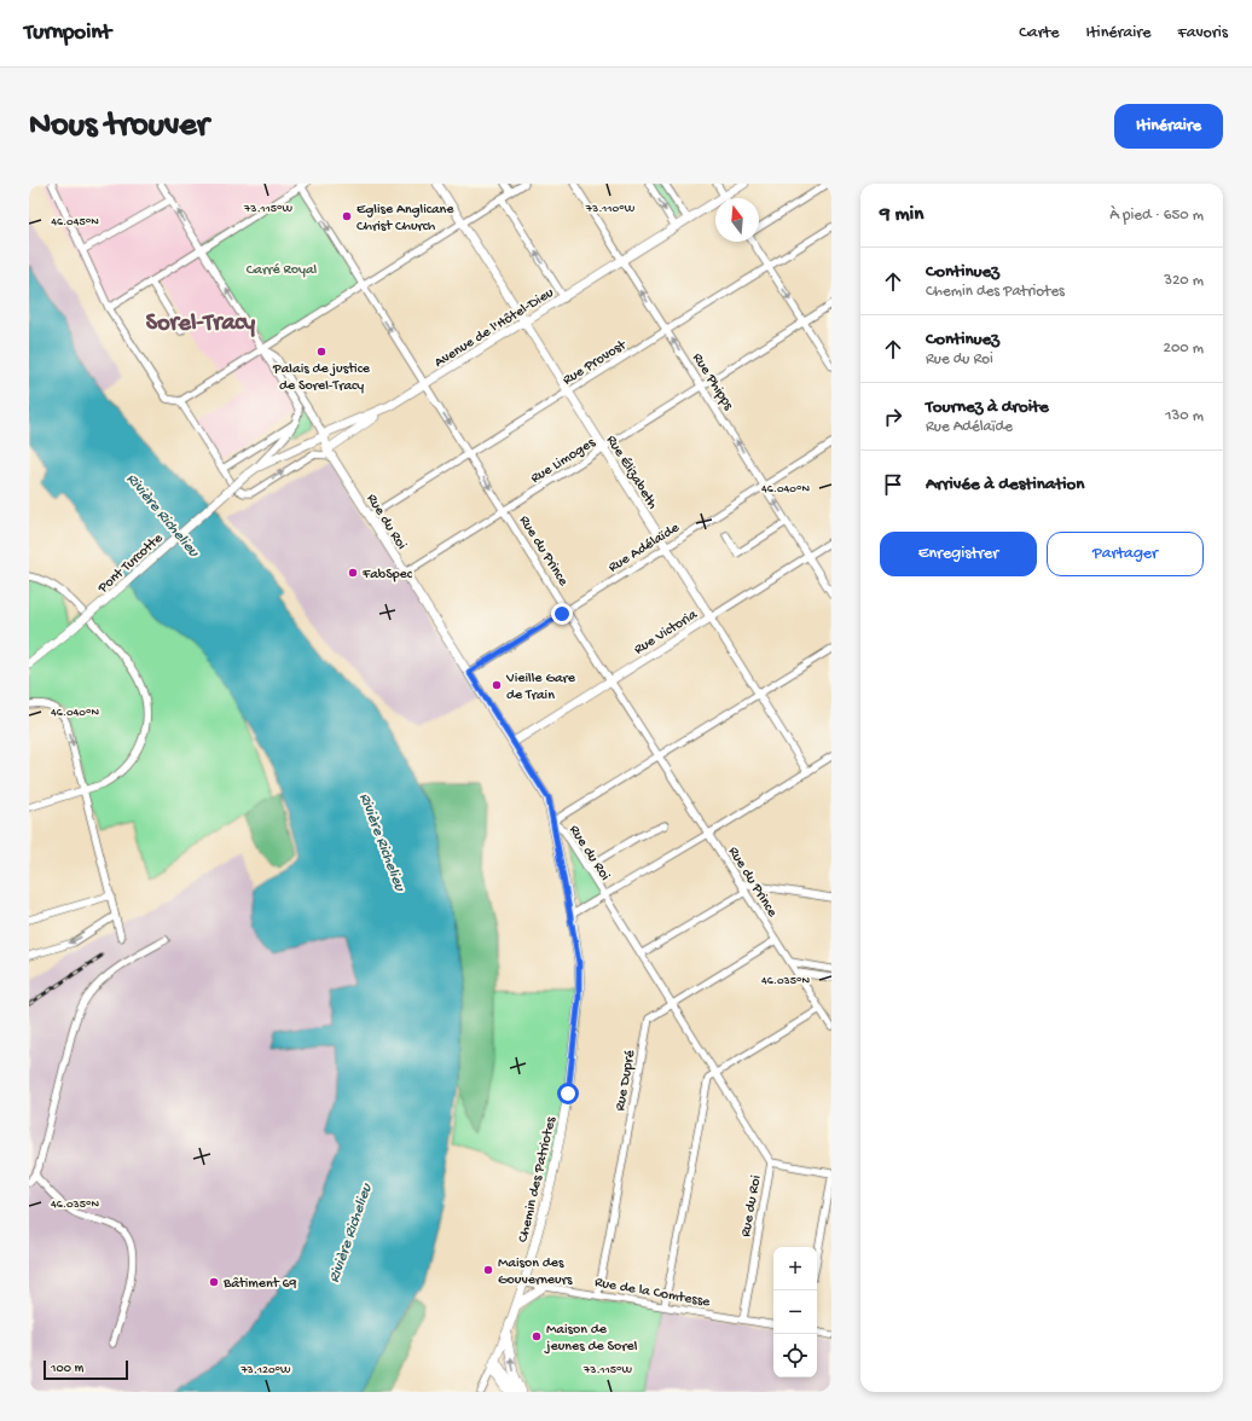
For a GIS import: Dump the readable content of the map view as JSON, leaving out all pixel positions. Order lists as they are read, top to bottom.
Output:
{
  "streets": {
    "main road": [
      "Avenue de l'Hôtel-Dieu",
      "Rue Élizabeth",
      "Rue du Roi",
      "Pont Turcotte",
      "Rue Victoria",
      "Chemin des Patriotes"
    ],
    "street": [
      "Rue Provost",
      "Rue Phipps",
      "Rue Limoges",
      "Rue Adélaïde",
      "Rue du Prince",
      "Rue Dupré",
      "Rue de la Comtesse"
    ]
  },
  "crossings": [
    ["Avenue de l'Hôtel-Dieu", "Rue Phipps"],
    ["Avenue de l'Hôtel-Dieu", "Rue Élizabeth"],
    ["Avenue de l'Hôtel-Dieu", "Rue du Roi"],
    ["Avenue de l'Hôtel-Dieu", "Rue du Prince"],
    ["Avenue de l'Hôtel-Dieu", "Pont Turcotte"],
    ["Rue Provost", "Rue Phipps"],
    ["Rue Provost", "Rue Élizabeth"],
    ["Rue Provost", "Rue du Roi"],
    ["Rue Provost", "Rue du Prince"],
    ["Rue Phipps", "Rue Limoges"],
    ["Rue Phipps", "Rue Adélaïde"],
    ["Rue Phipps", "Rue Victoria"],
    ["Rue Limoges", "Rue Élizabeth"],
    ["Rue Limoges", "Rue du Roi"],
    ["Rue Limoges", "Rue du Prince"],
    ["Rue Élizabeth", "Rue Adélaïde"],
    ["Rue Élizabeth", "Rue Victoria"],
    ["Rue du Roi", "Rue Adélaïde"],
    ["Rue du Roi", "Rue Victoria"],
    ["Rue du Roi", "Rue Dupré"],
    ["Rue du Roi", "Chemin des Patriotes"],
    ["Rue du Roi", "Rue de la Comtesse"],
    ["Rue Adélaïde", "Rue du Prince"],
    ["Rue du Prince", "Rue Victoria"],
    ["Rue du Prince", "Rue Dupré"],
    ["Rue Dupré", "Rue de la Comtesse"],
    ["Chemin des Patriotes", "Rue de la Comtesse"]
  ],
  "one_way": ["Rue Phipps", "Rue du Prince"],
  "districts": ["Sorel-Tracy"],
  "water": ["Rivière Richelieu"],
  "parks": ["Carré Royal"],
  "places": [
    "Eglise Anglicane Christ Church",
    "Palais de justice de Sorel-Tracy",
    "FabSpec",
    "Vieille Gare de Train",
    "Maison des Gouverneurs",
    "Bâtiment 69",
    "Maison de jeunes de Sorel"
  ],
  "scale_bar": "100 m",
  "north": "top",
  "page": {
    "header": "Turnpoint",
    "nav": ["Carte", "Itinéraire", "Favoris"],
    "buttons": [
      "Itinéraire",
      ["Enregistrer", "Partager"]
    ],
    "title": "Nous trouver",
    "heading": ["9 min", "À pied · 650 m"],
    "list": [
      ["Continuez", "Chemin des Patriotes", "320 m"],
      ["Continuez", "Rue du Roi", "200 m"],
      ["Tournez à droite", "Rue Adélaïde", "130 m"],
      "Arrivée à destination"
    ],
    "map_buttons": ["+", "−"],
    "scale": "100 m"
  },
  "coordinates": [
    "73.115°W",
    "73.110°W",
    "46.045°N",
    "46.040°N",
    "46.035°N",
    "73.120°W"
  ]
}
